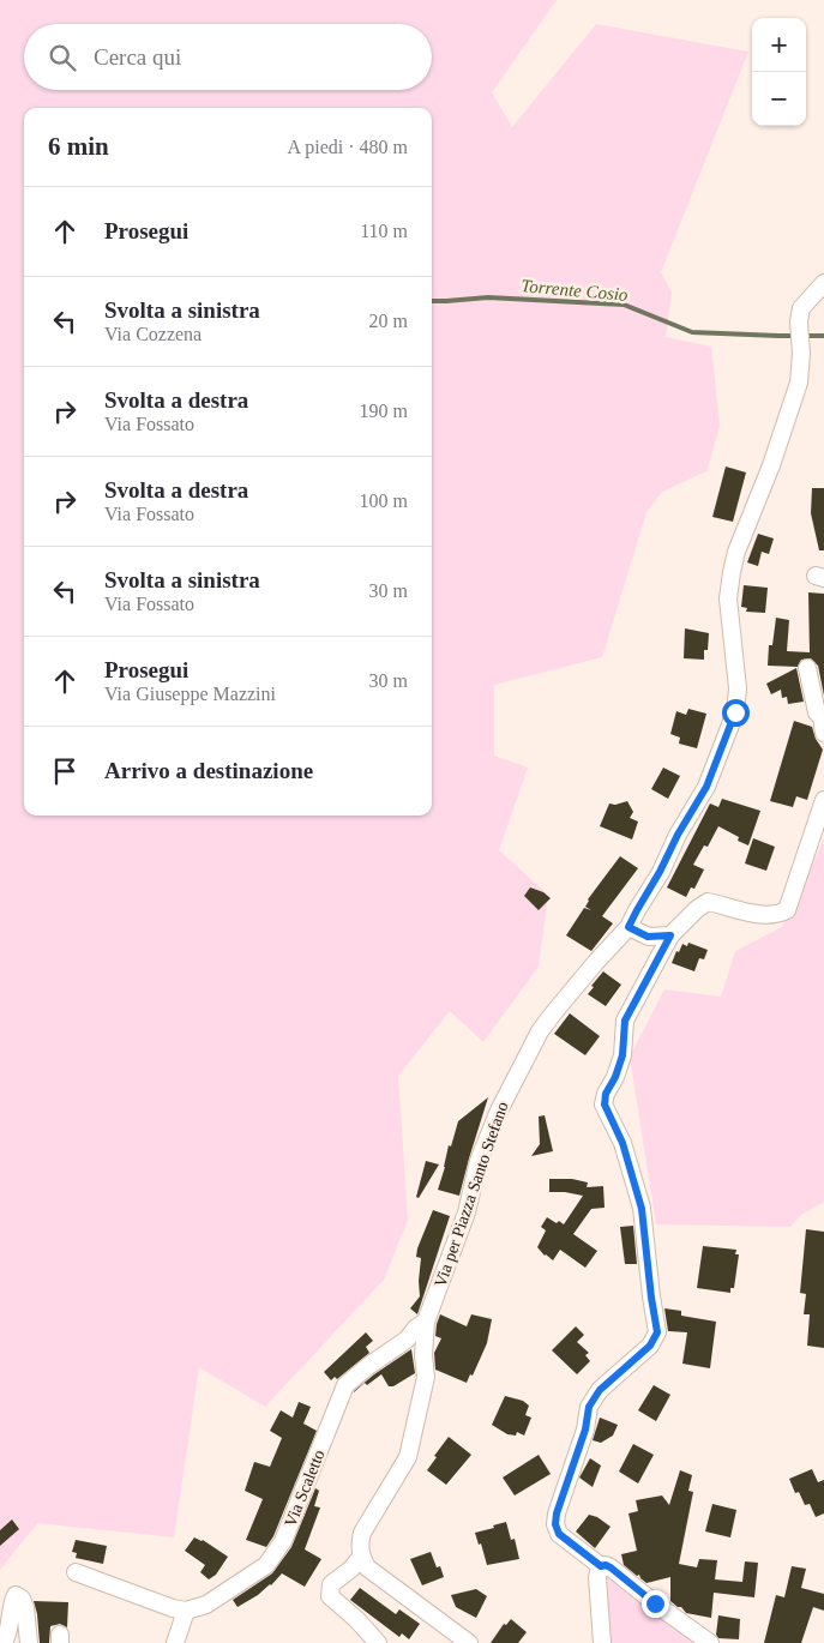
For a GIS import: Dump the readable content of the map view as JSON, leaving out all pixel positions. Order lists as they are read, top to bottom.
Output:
{
  "streets": {
    "street": ["Via per Piazza Santo Stefano", "Via Scaletto"]
  },
  "crossings": [
    ["Via per Piazza Santo Stefano", "Via Scaletto"]
  ],
  "water": ["Torrente Cosio"],
  "page": {
    "map_buttons": ["+", "−"],
    "search": "Cerca qui",
    "heading": ["6 min", "A piedi · 480 m"],
    "list": [
      ["Prosegui", "110 m"],
      ["Svolta a sinistra", "Via Cozzena", "20 m"],
      ["Svolta a destra", "Via Fossato", "190 m"],
      ["Svolta a destra", "Via Fossato", "100 m"],
      ["Svolta a sinistra", "Via Fossato", "30 m"],
      ["Prosegui", "Via Giuseppe Mazzini", "30 m"],
      "Arrivo a destinazione"
    ]
  }
}
